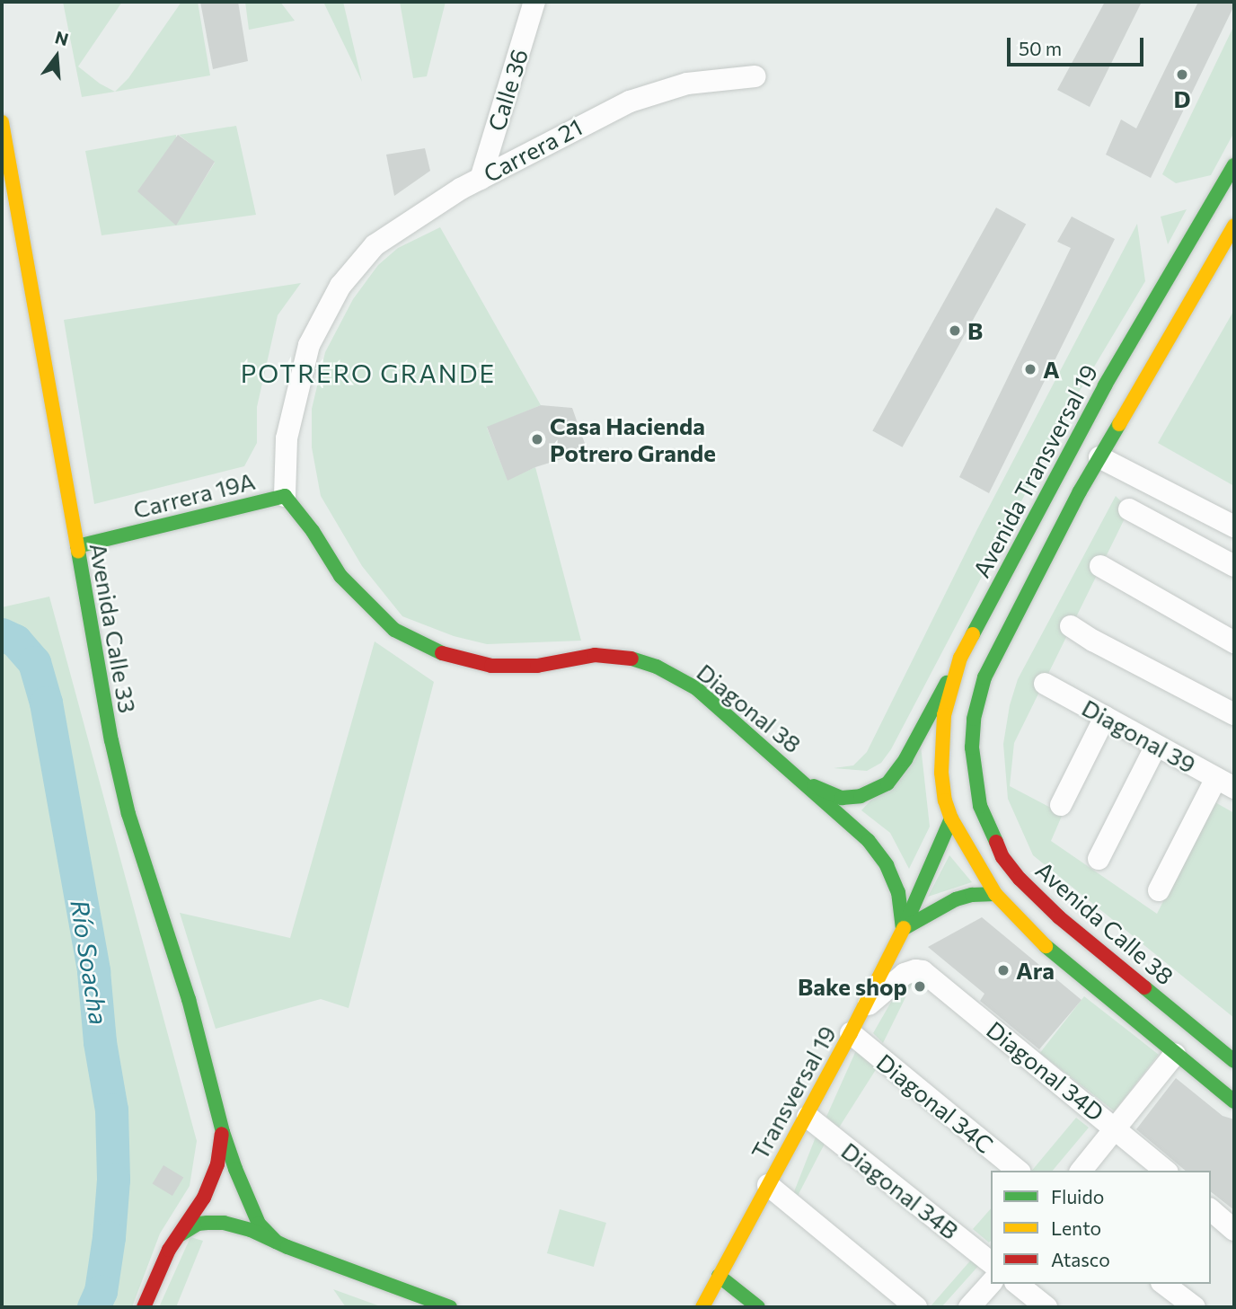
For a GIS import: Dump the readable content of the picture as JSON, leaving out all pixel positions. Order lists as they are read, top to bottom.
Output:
{
  "streets": {
    "main road": [
      "Avenida Transversal 19",
      "Carrera 19A",
      "Avenida Calle 33",
      "Diagonal 38",
      "Avenida Calle 38",
      "Transversal 19"
    ],
    "street": [
      "Calle 36",
      "Carrera 21",
      "Diagonal 39",
      "Diagonal 34D",
      "Diagonal 34C",
      "Diagonal 34B"
    ]
  },
  "crossings": [
    ["Calle 36", "Carrera 21"],
    ["Carrera 21", "Carrera 19A"],
    ["Carrera 21", "Diagonal 38"],
    ["Avenida Transversal 19", "Diagonal 38"],
    ["Avenida Transversal 19", "Transversal 19"],
    ["Carrera 19A", "Avenida Calle 33"],
    ["Carrera 19A", "Diagonal 38"],
    ["Diagonal 38", "Transversal 19"],
    ["Diagonal 34D", "Transversal 19"],
    ["Transversal 19", "Diagonal 34C"],
    ["Transversal 19", "Diagonal 34B"]
  ],
  "districts": ["POTRERO GRANDE"],
  "water": ["Río Soacha"],
  "places": [
    "D",
    "B",
    "A",
    "Casa Hacienda Potrero Grande",
    "Ara",
    "Bake shop"
  ],
  "legend": ["Fluido", "Lento", "Atasco"],
  "scale_bar": "50 m",
  "north": "top"
}
